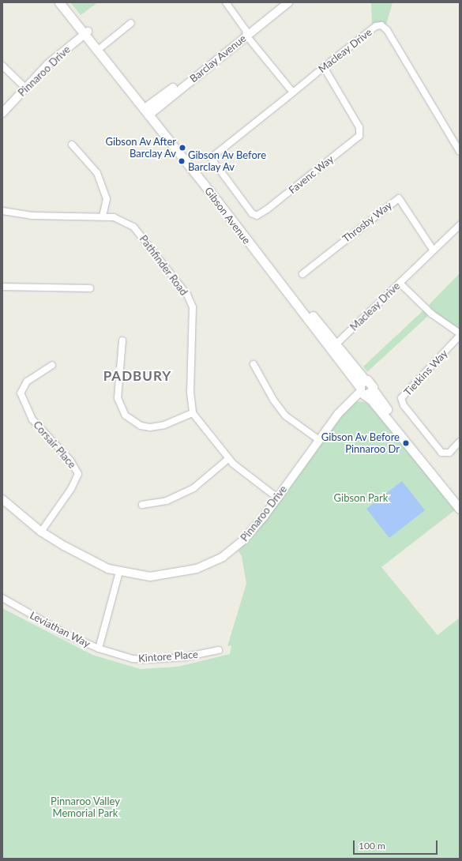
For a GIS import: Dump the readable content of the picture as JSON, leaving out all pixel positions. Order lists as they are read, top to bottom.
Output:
{
  "streets": {
    "main road": ["Gibson Avenue"],
    "street": [
      "Macleay Drive",
      "Barclay Avenue",
      "Pinnaroo Drive",
      "Favenc Way",
      "Throsby Way",
      "Pathfinder Road",
      "Tietkins Way",
      "Corsair Place",
      "Leviathan Way",
      "Kintore Place"
    ]
  },
  "crossings": [
    ["Macleay Drive", "Favenc Way"],
    ["Macleay Drive", "Gibson Avenue"],
    ["Macleay Drive", "Throsby Way"],
    ["Barclay Avenue", "Gibson Avenue"],
    ["Pinnaroo Drive", "Gibson Avenue"],
    ["Pinnaroo Drive", "Corsair Place"],
    ["Pinnaroo Drive", "Leviathan Way"],
    ["Leviathan Way", "Kintore Place"]
  ],
  "districts": ["PADBURY"],
  "parks": ["Gibson Park", "Pinnaroo Valley Memorial Park"],
  "places": ["Gibson Av After Barclay Av", "Gibson Av Before Barclay Av", "Gibson Av Before Pinnaroo Dr"],
  "scale_bar": "100 m"
}
